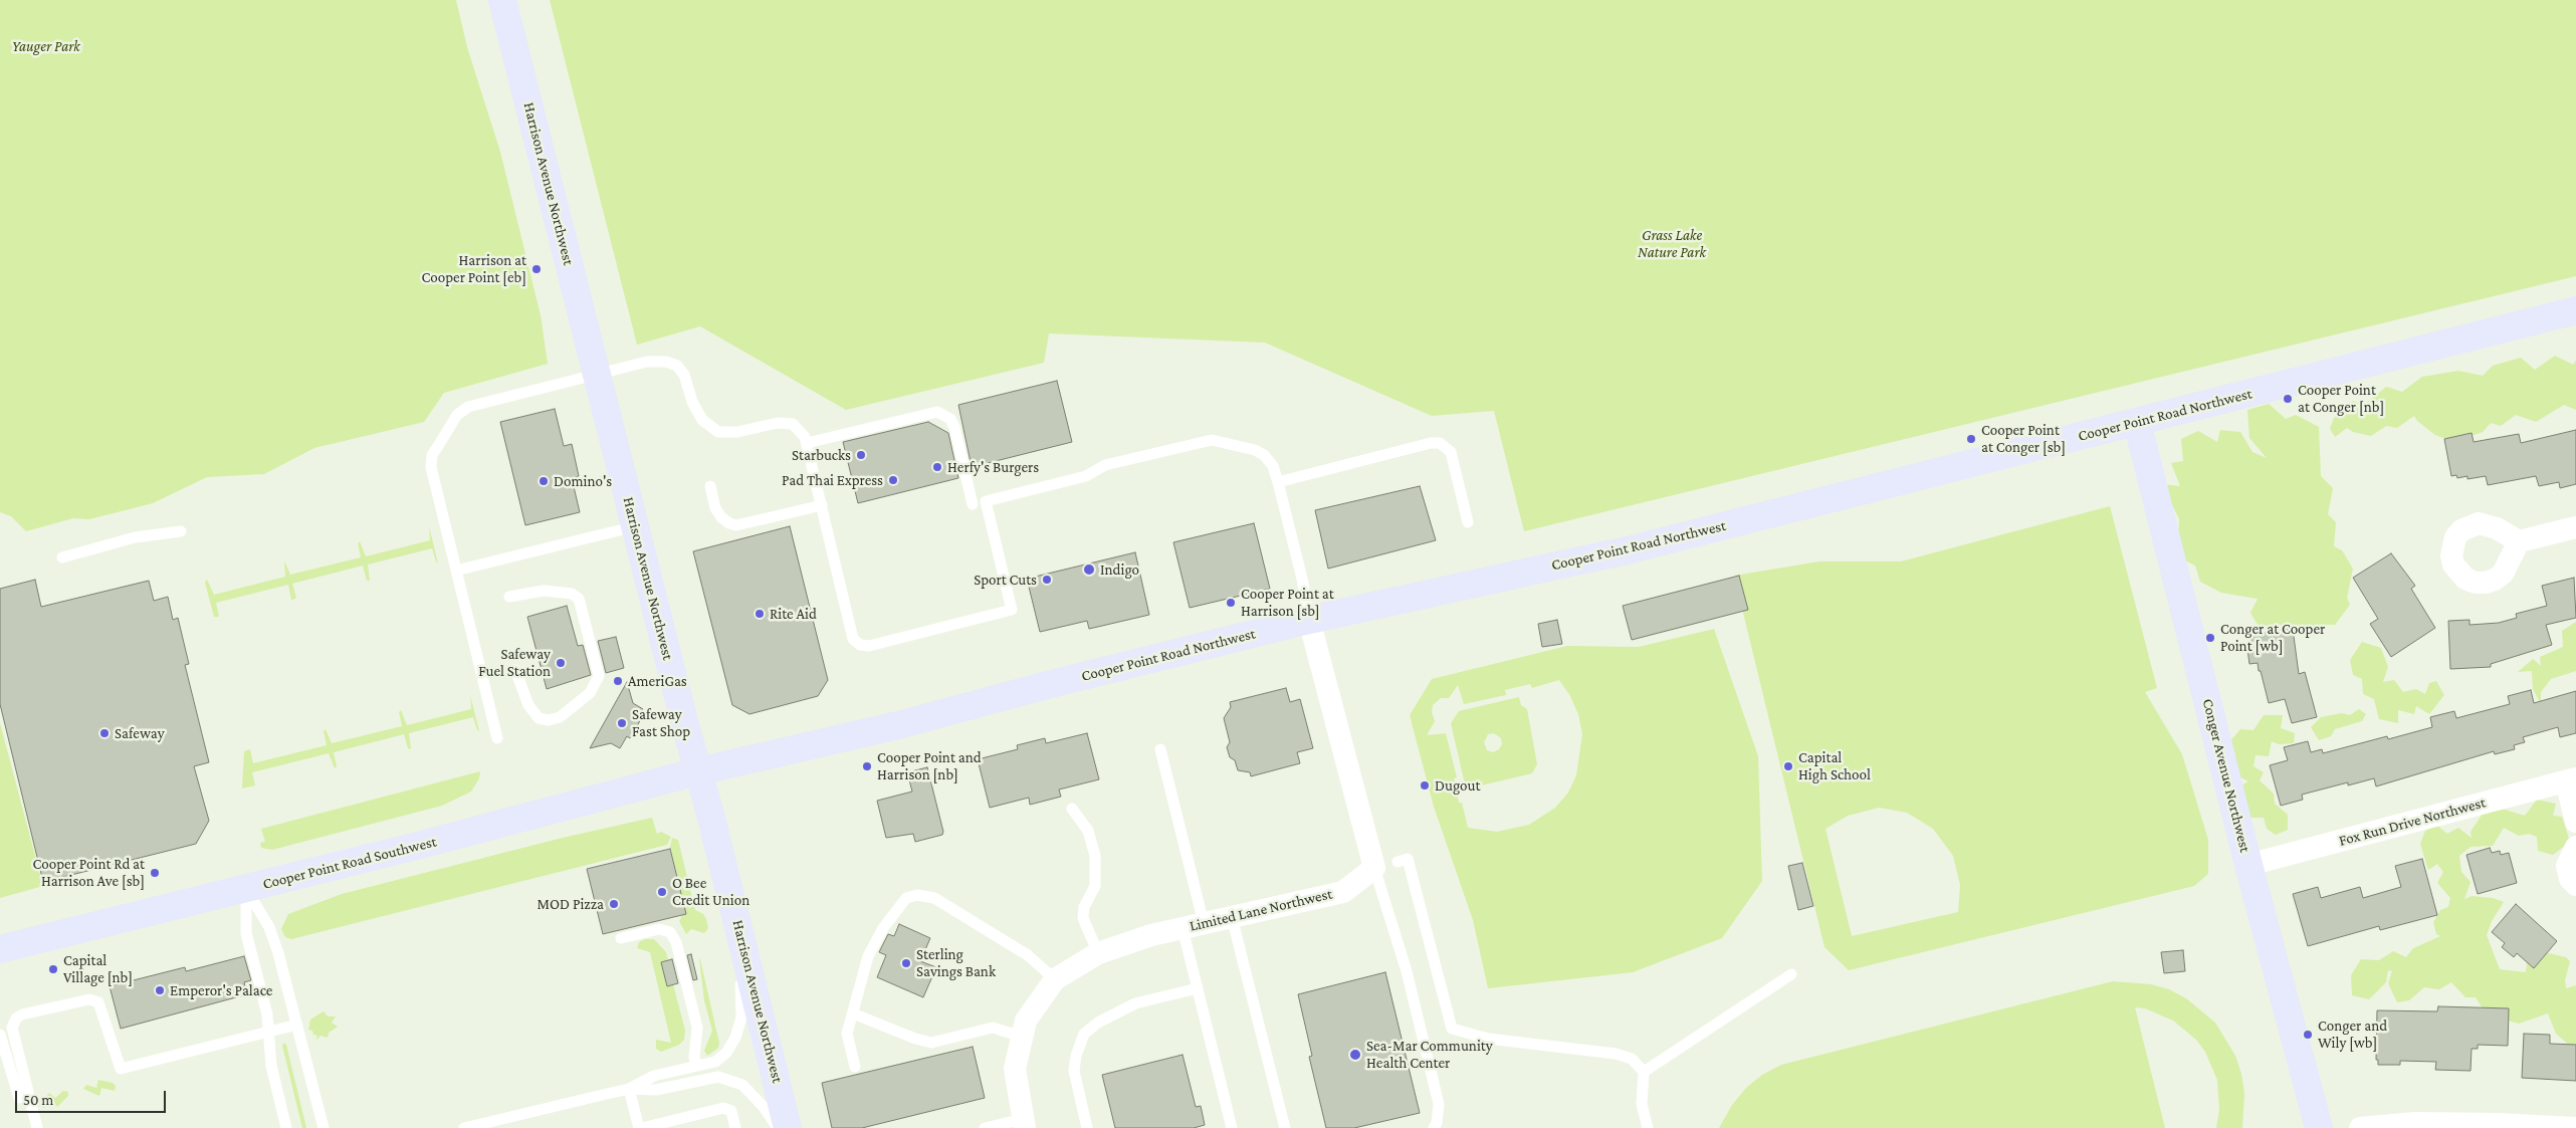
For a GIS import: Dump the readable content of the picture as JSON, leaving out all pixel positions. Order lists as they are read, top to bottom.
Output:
{
  "streets": {
    "main road": [
      "Harrison Avenue Northwest",
      "Cooper Point Road Northwest",
      "Conger Avenue Northwest",
      "Cooper Point Road Southwest"
    ],
    "street": ["Fox Run Drive Northwest", "Limited Lane Northwest"]
  },
  "crossings": [
    ["Harrison Avenue Northwest", "Cooper Point Road Northwest"],
    ["Harrison Avenue Northwest", "Cooper Point Road Southwest"],
    ["Cooper Point Road Northwest", "Conger Avenue Northwest"],
    ["Cooper Point Road Northwest", "Cooper Point Road Southwest"],
    ["Conger Avenue Northwest", "Fox Run Drive Northwest"]
  ],
  "parks": ["Yauger Park", "Grass Lake Nature Park"],
  "places": [
    "Harrison at Cooper Point [eb]",
    "Cooper Point at Conger [nb]",
    "Cooper Point at Conger [sb]",
    "Starbucks",
    "Herfy's Burgers",
    "Pad Thai Express",
    "Domino's",
    "Indigo",
    "Sport Cuts",
    "Cooper Point at Harrison [sb]",
    "Rite Aid",
    "Conger at Cooper Point [wb]",
    "Safeway Fuel Station",
    "AmeriGas",
    "Safeway Fast Shop",
    "Safeway",
    "Cooper Point and Harrison [nb]",
    "Capital High School",
    "Dugout",
    "Cooper Point Rd at Harrison Ave [sb]",
    "O Bee Credit Union",
    "MOD Pizza",
    "Sterling Savings Bank",
    "Capital Village [nb]",
    "Emperor's Palace",
    "Conger and Wily [wb]",
    "Sea-Mar Community Health Center"
  ],
  "scale_bar": "50 m"
}
